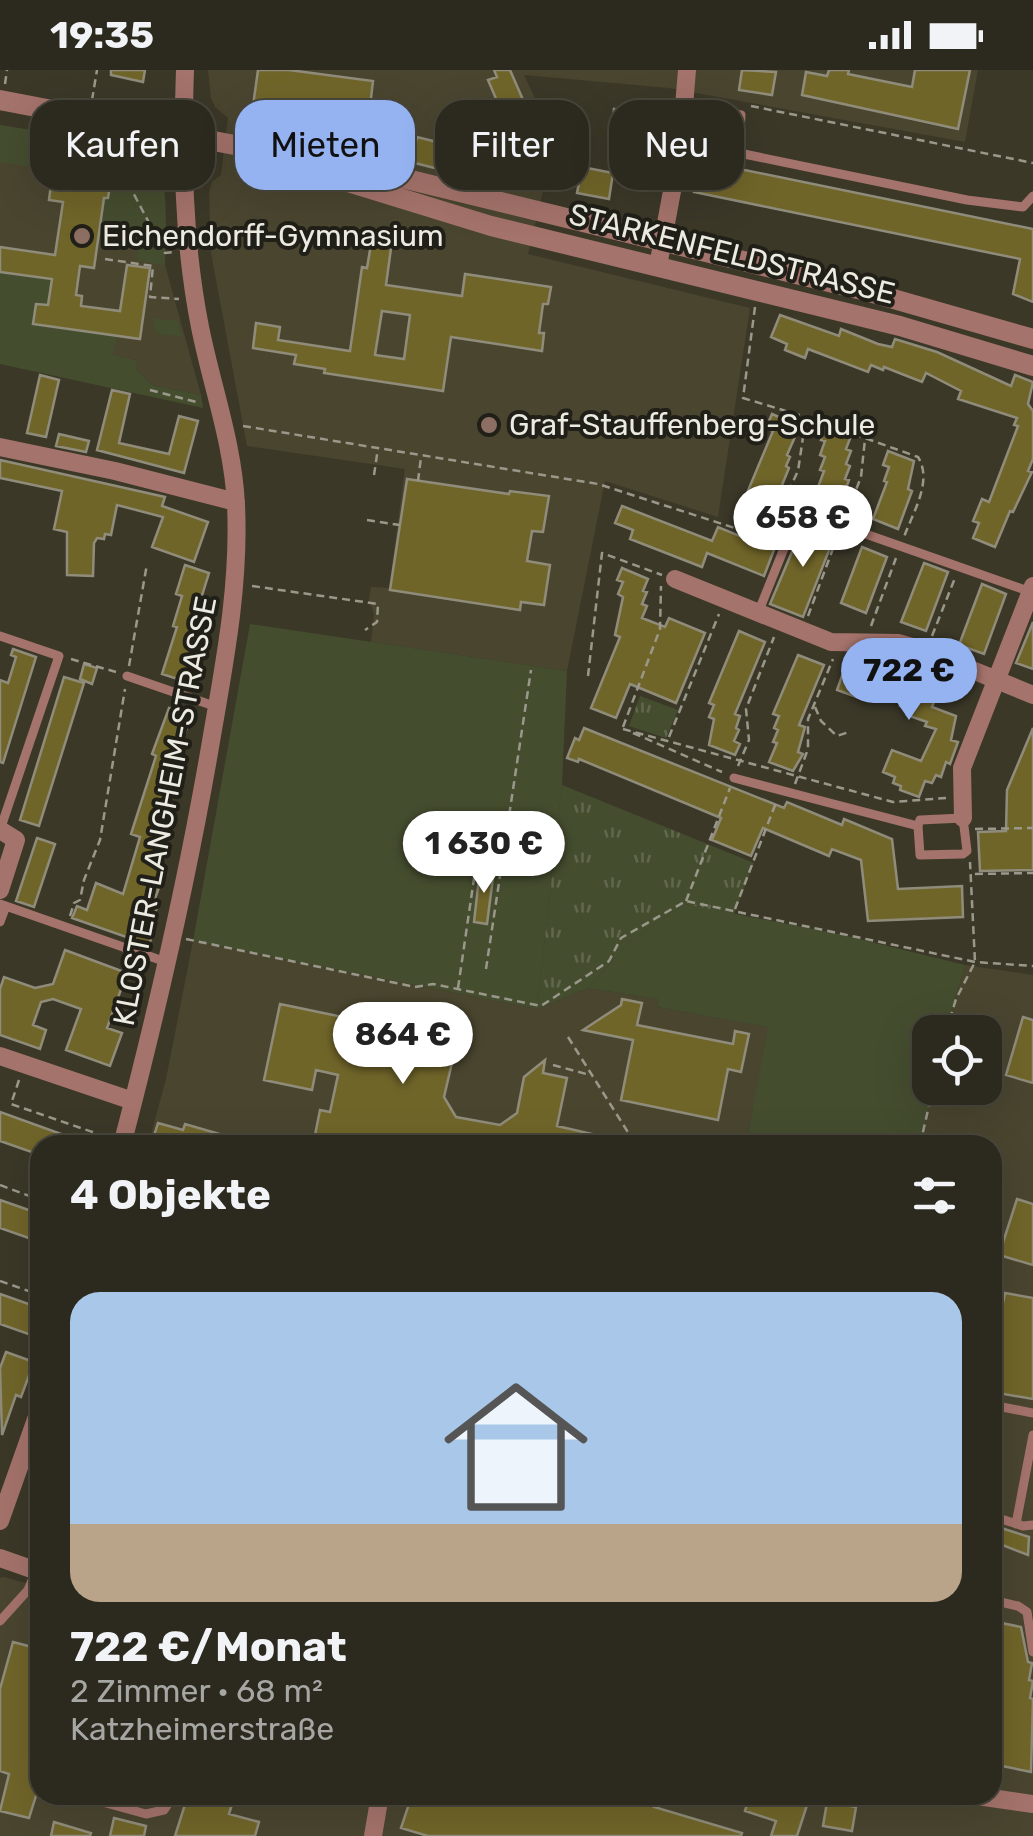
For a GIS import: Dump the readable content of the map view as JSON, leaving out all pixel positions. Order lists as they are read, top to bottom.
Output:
{
  "streets": {
    "street": ["STARKENFELDSTRASSE", "KLOSTER-LANGHEIM-STRASSE"]
  },
  "places": ["Eichendorff-Gymnasium", "Graf-Stauffenberg-Schule"],
  "page": {
    "status": "19:35",
    "chip": [
      "Kaufen",
      "Mieten",
      "Filter",
      "Neu"
    ],
    "price": [
      "658 €",
      "722 €",
      "1 630 €",
      "864 €"
    ],
    "heading": "4 Objekte",
    "list": [
      {
        "name": "722 €/Monat",
        "note": "2 Zimmer · 68 m² · Katzheimerstraße"
      }
    ]
  }
}
